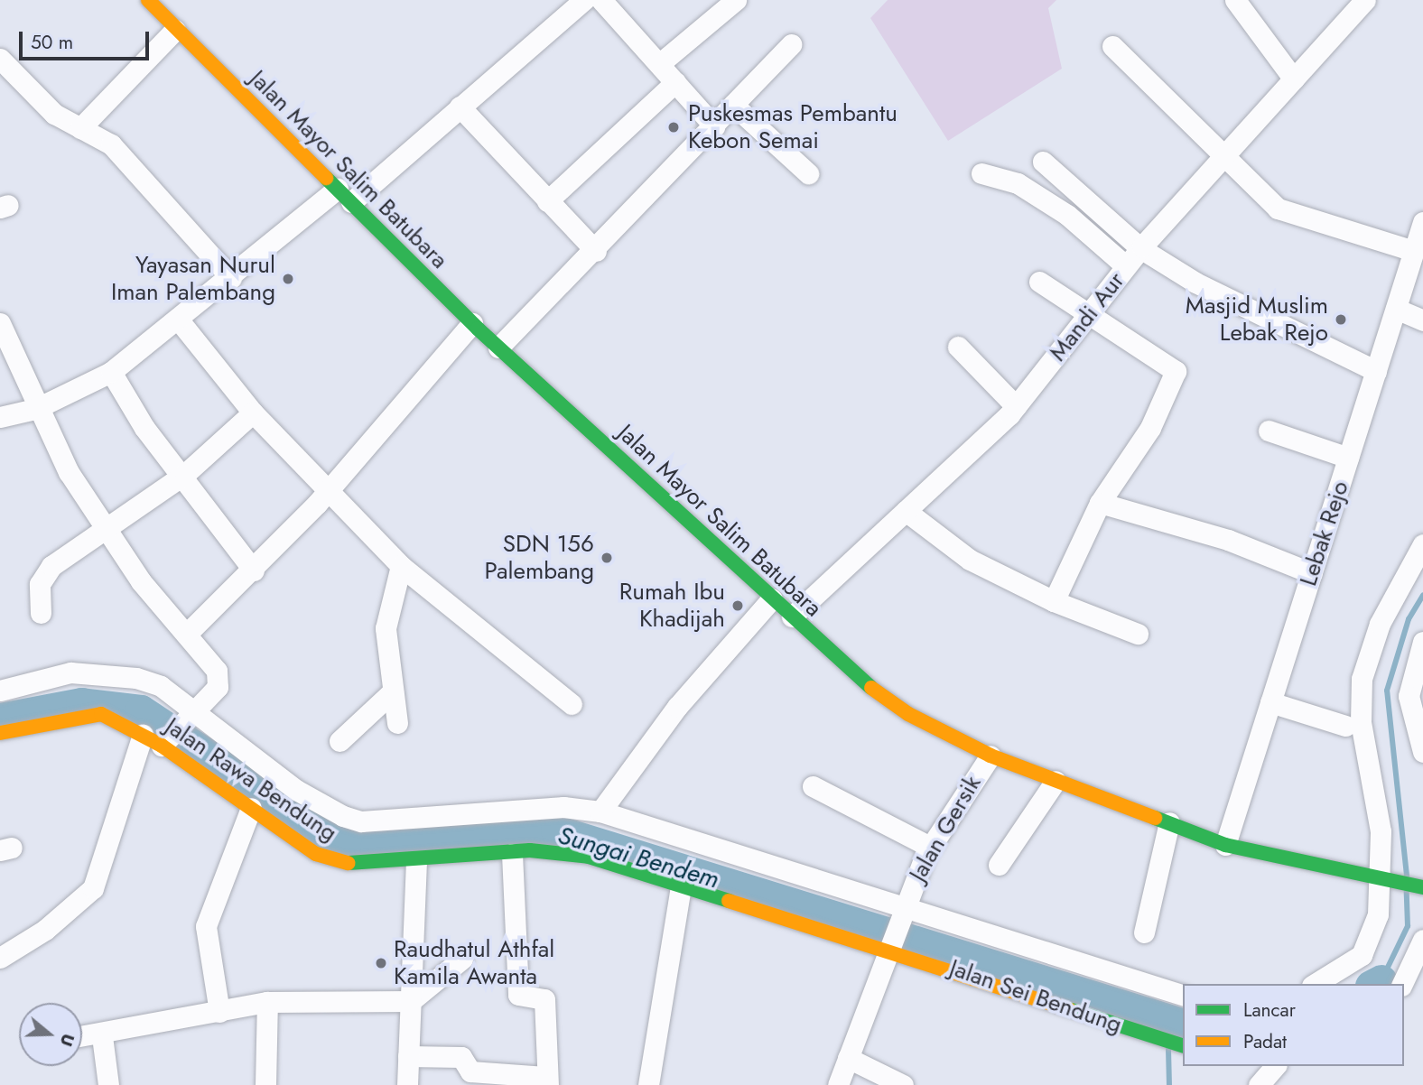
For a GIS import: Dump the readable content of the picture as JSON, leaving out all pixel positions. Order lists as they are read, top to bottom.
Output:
{
  "streets": {
    "street": [
      "Jalan Mayor Salim Batubara",
      "Mandi Aur",
      "Lebak Rejo",
      "Jalan Rawa Bendung",
      "Jalan Gersik",
      "Jalan Sei Bendung"
    ]
  },
  "crossings": [
    ["Jalan Mayor Salim Batubara", "Mandi Aur"],
    ["Jalan Mayor Salim Batubara", "Lebak Rejo"],
    ["Jalan Mayor Salim Batubara", "Jalan Gersik"],
    ["Jalan Rawa Bendung", "Jalan Gersik"],
    ["Jalan Rawa Bendung", "Jalan Sei Bendung"],
    ["Jalan Gersik", "Jalan Sei Bendung"]
  ],
  "water": ["Sungai Bendem"],
  "places": [
    "Puskesmas Pembantu Kebon Semai",
    "Yayasan Nurul Iman Palembang",
    "Masjid Muslim Lebak Rejo",
    "SDN 156 Palembang",
    "Rumah Ibu Khadijah",
    "Raudhatul Athfal Kamila Awanta"
  ],
  "legend": ["Lancar", "Padat"],
  "scale_bar": "50 m",
  "north": "right"
}
